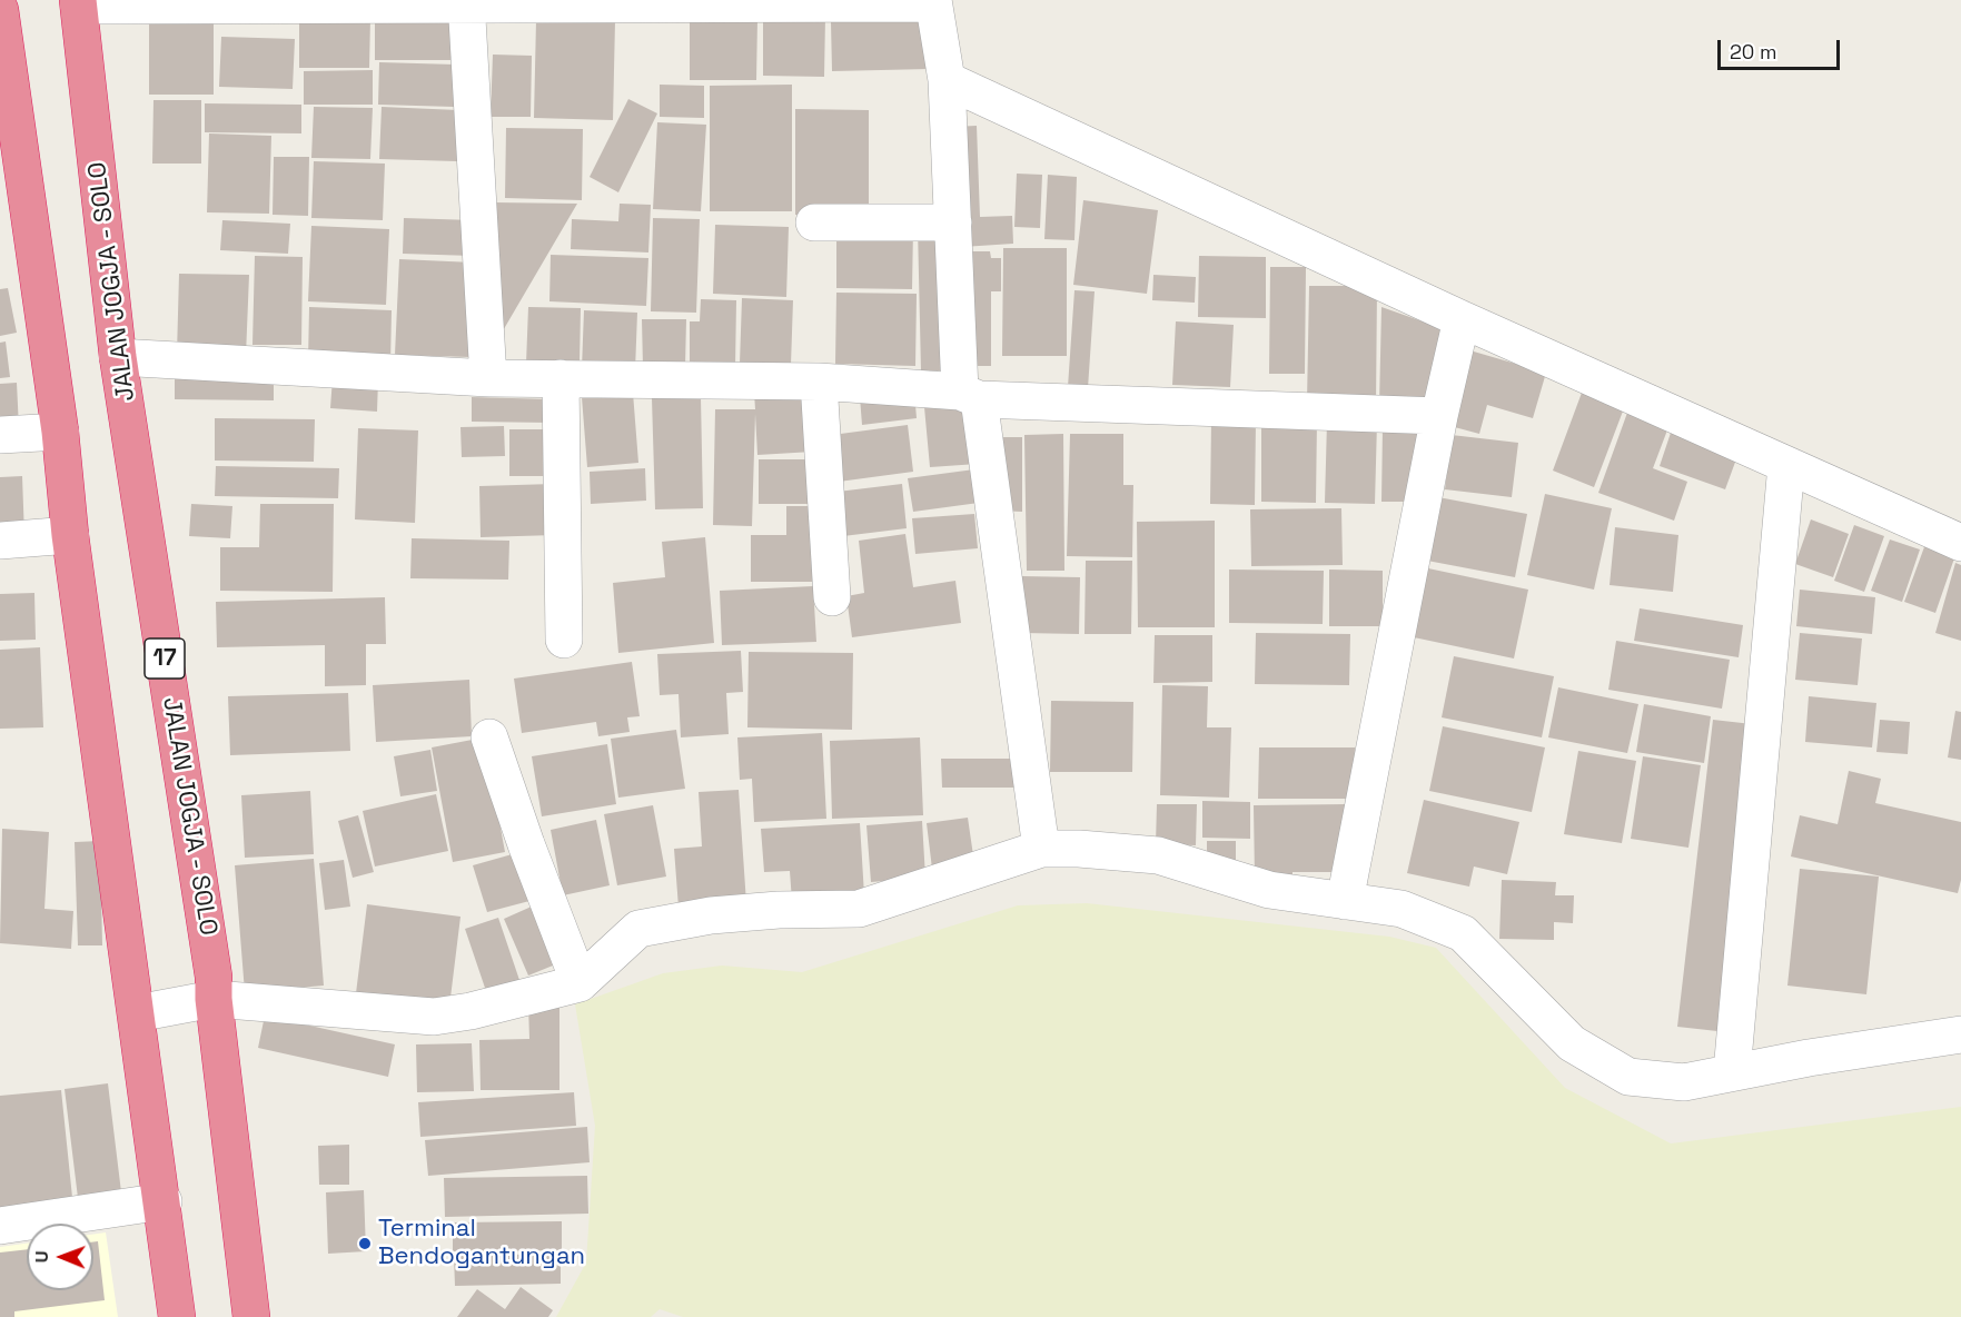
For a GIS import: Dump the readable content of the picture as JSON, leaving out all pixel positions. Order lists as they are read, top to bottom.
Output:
{
  "streets": {
    "highway": ["JALAN JOGJA - SOLO", "17"]
  },
  "places": ["Terminal Bendogantungan"],
  "scale_bar": "20 m",
  "north": "left"
}
